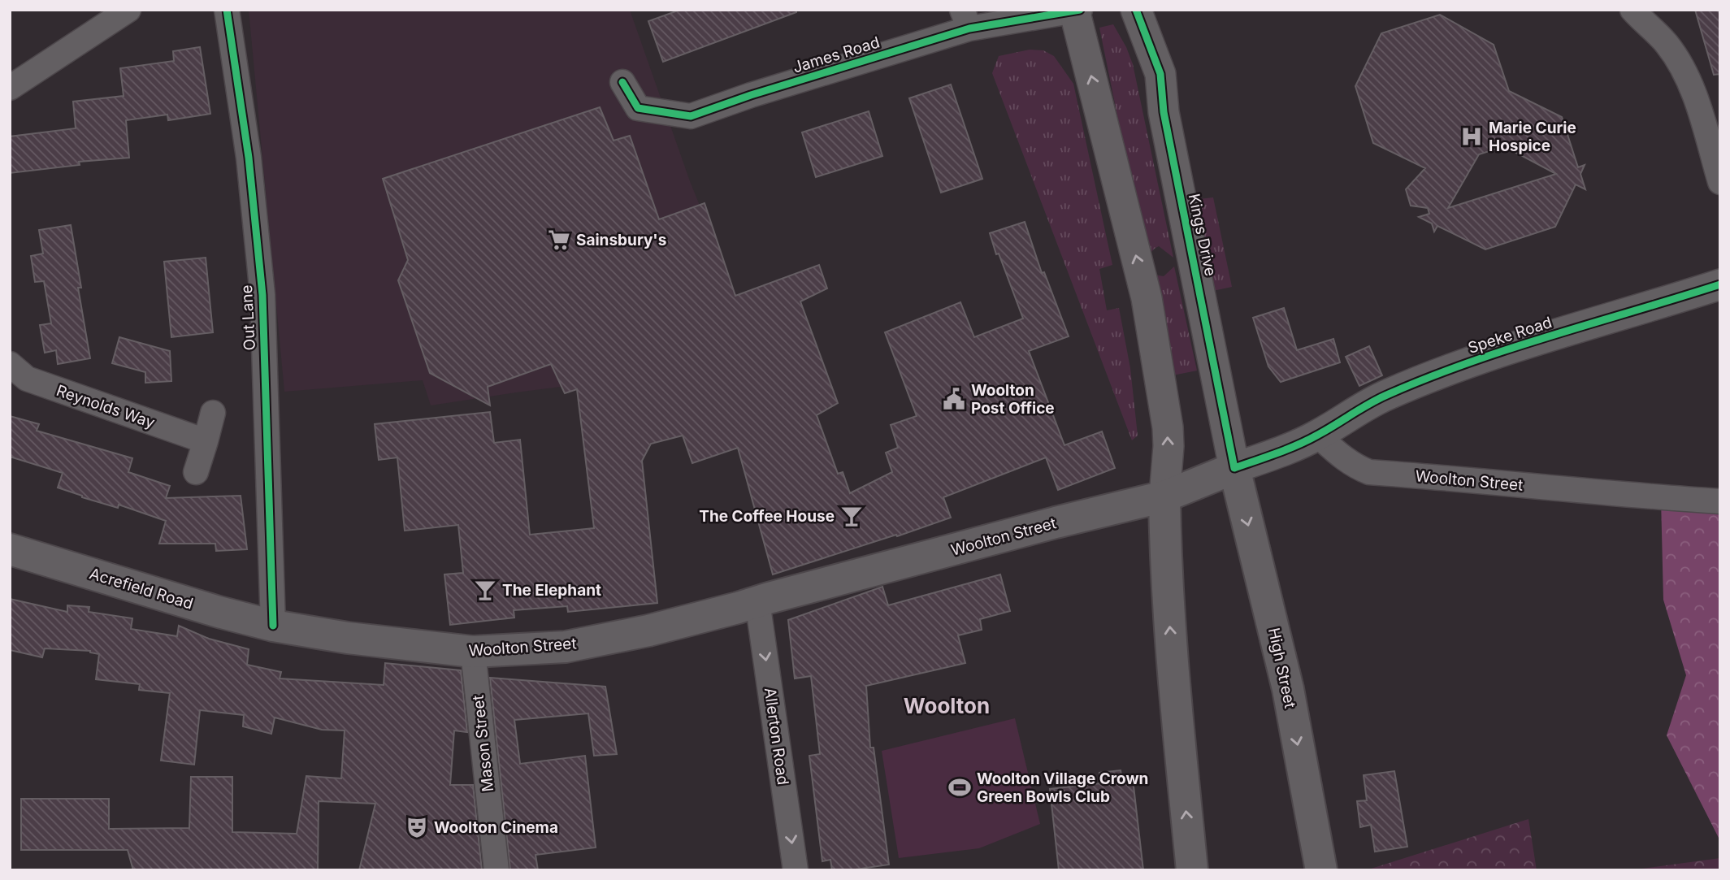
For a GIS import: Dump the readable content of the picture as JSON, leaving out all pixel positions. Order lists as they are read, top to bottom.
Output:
{
  "streets": {
    "main road": ["Woolton Street", "Acrefield Road", "High Street"],
    "street": [
      "James Road",
      "Kings Drive",
      "Out Lane",
      "Speke Road",
      "Reynolds Way",
      "Allerton Road",
      "Mason Street"
    ]
  },
  "crossings": [
    ["Kings Drive", "Woolton Street"],
    ["Kings Drive", "High Street"],
    ["Out Lane", "Woolton Street"],
    ["Out Lane", "Acrefield Road"],
    ["Speke Road", "Woolton Street"],
    ["Woolton Street", "Acrefield Road"],
    ["Woolton Street", "High Street"],
    ["Woolton Street", "Allerton Road"],
    ["Woolton Street", "Mason Street"]
  ],
  "one_way": ["Allerton Road"],
  "districts": ["Woolton"],
  "places": {
    "hospital": ["Marie Curie Hospice"],
    "supermarket": ["Sainsbury's"],
    "public building": ["Woolton Post Office"],
    "bar": ["The Coffee House", "The Elephant"],
    "sports": ["Woolton Village Crown Green Bowls Club"],
    "theatre": ["Woolton Cinema"]
  }
}
